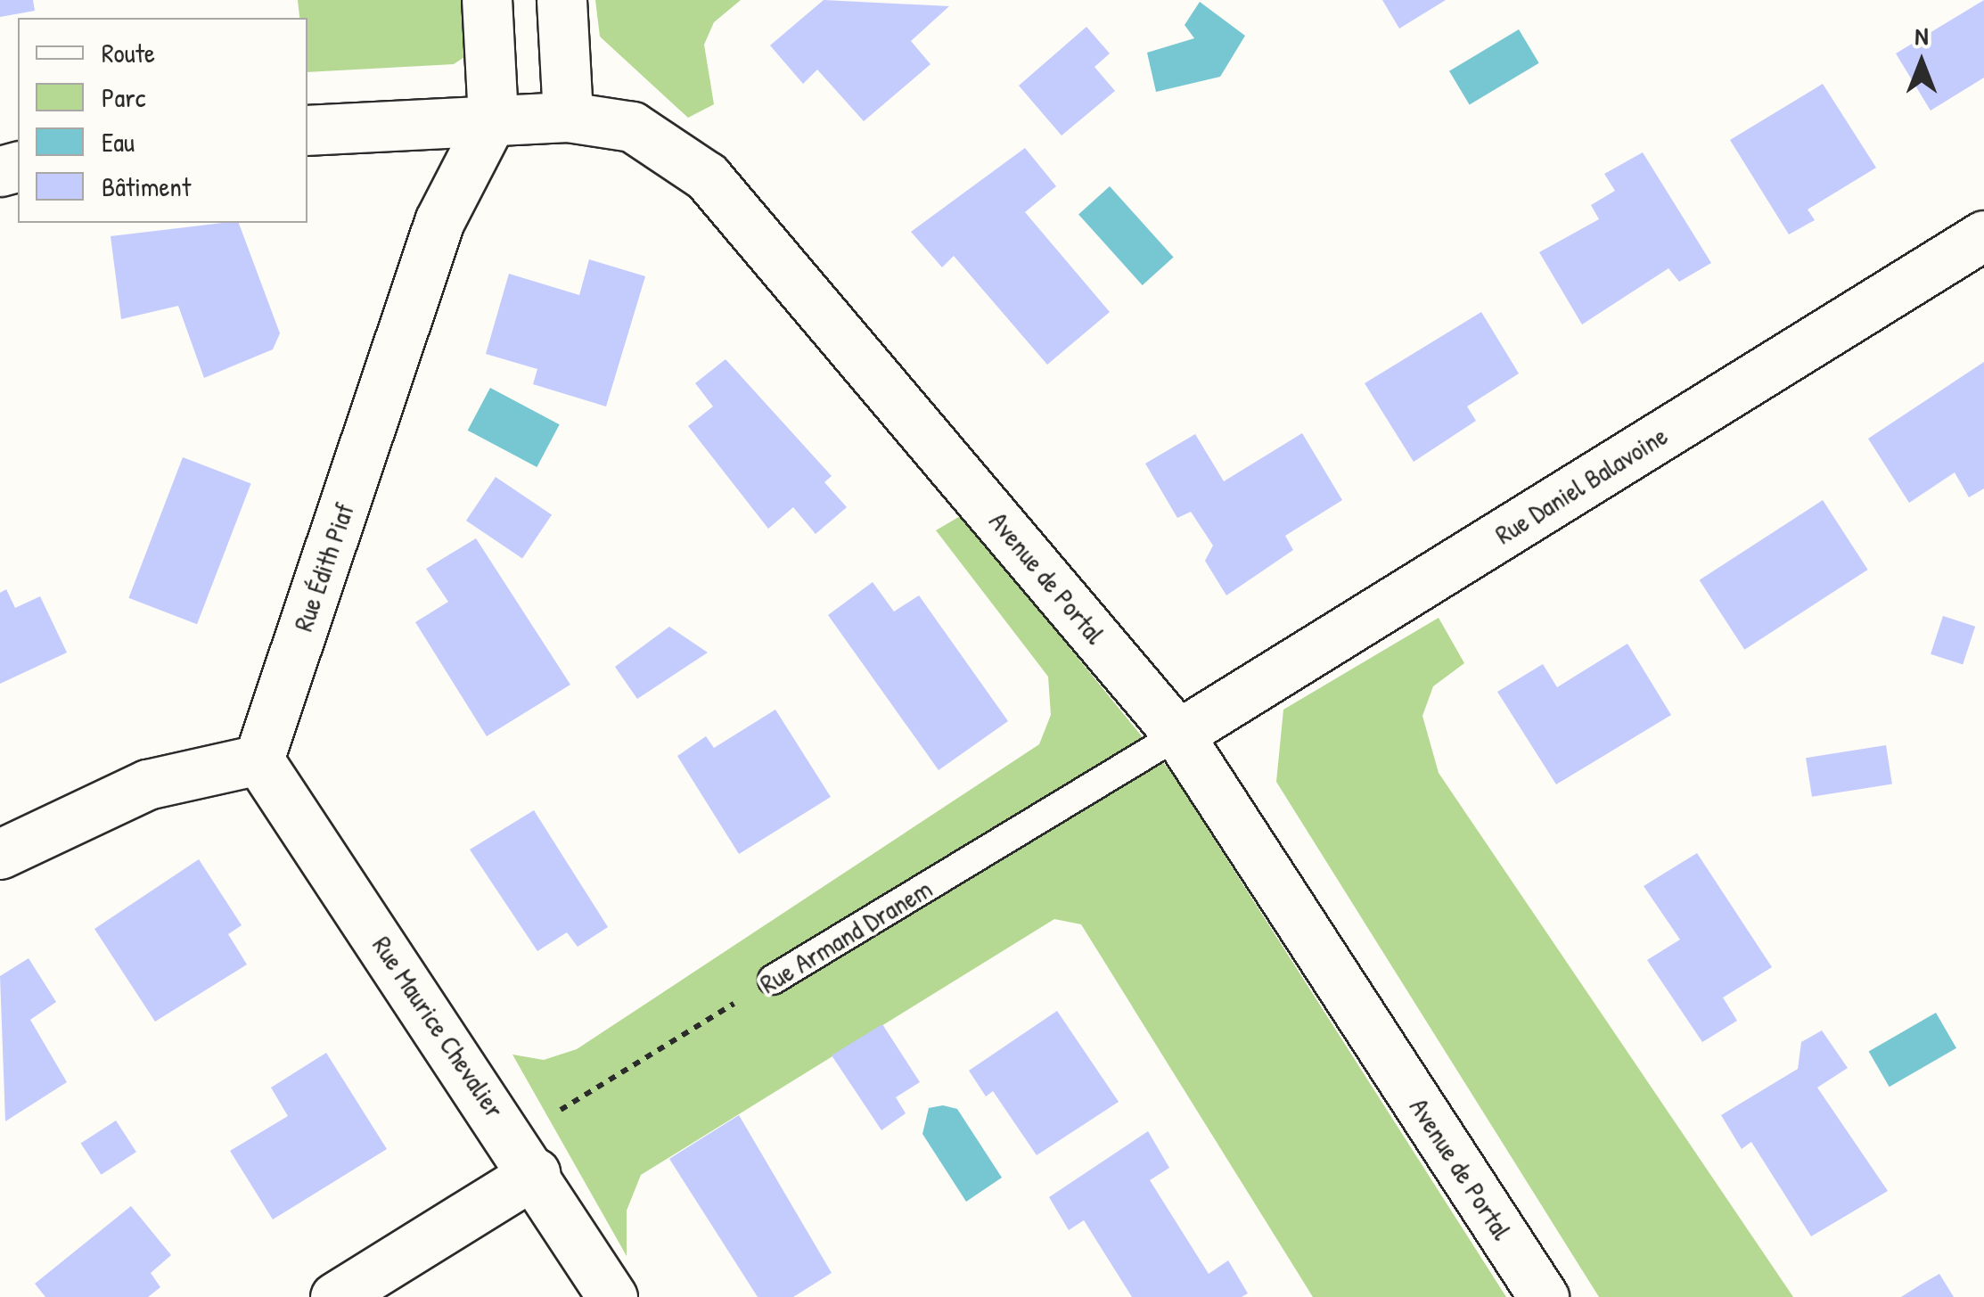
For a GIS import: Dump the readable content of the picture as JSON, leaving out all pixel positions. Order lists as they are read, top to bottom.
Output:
{
  "streets": {
    "street": [
      "Rue Daniel Balavoine",
      "Rue Édith Piaf",
      "Avenue de Portal",
      "Rue Maurice Chevalier"
    ],
    "lane": ["Rue Armand Dranem"]
  },
  "crossings": [
    ["Rue Daniel Balavoine", "Avenue de Portal"],
    ["Rue Daniel Balavoine", "Rue Armand Dranem"],
    ["Rue Édith Piaf", "Avenue de Portal"],
    ["Rue Édith Piaf", "Rue Maurice Chevalier"],
    ["Avenue de Portal", "Rue Armand Dranem"],
    ["Rue Armand Dranem", "Rue Maurice Chevalier"]
  ],
  "legend": [
    "Route",
    "Parc",
    "Eau",
    "Bâtiment"
  ],
  "north": "top"
}
